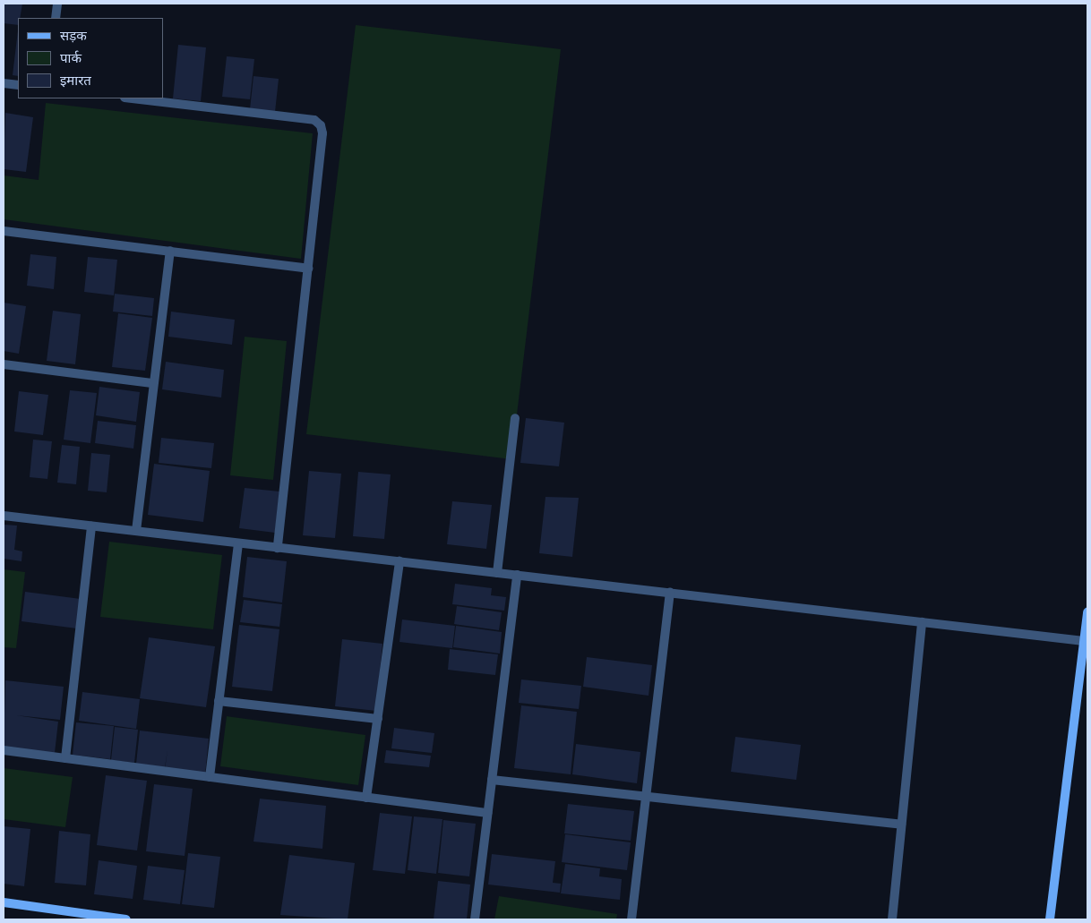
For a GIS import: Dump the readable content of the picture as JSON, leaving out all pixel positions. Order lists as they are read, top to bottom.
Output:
{
  "legend": ["सड़क", "पार्क", "इमारत"]
}
